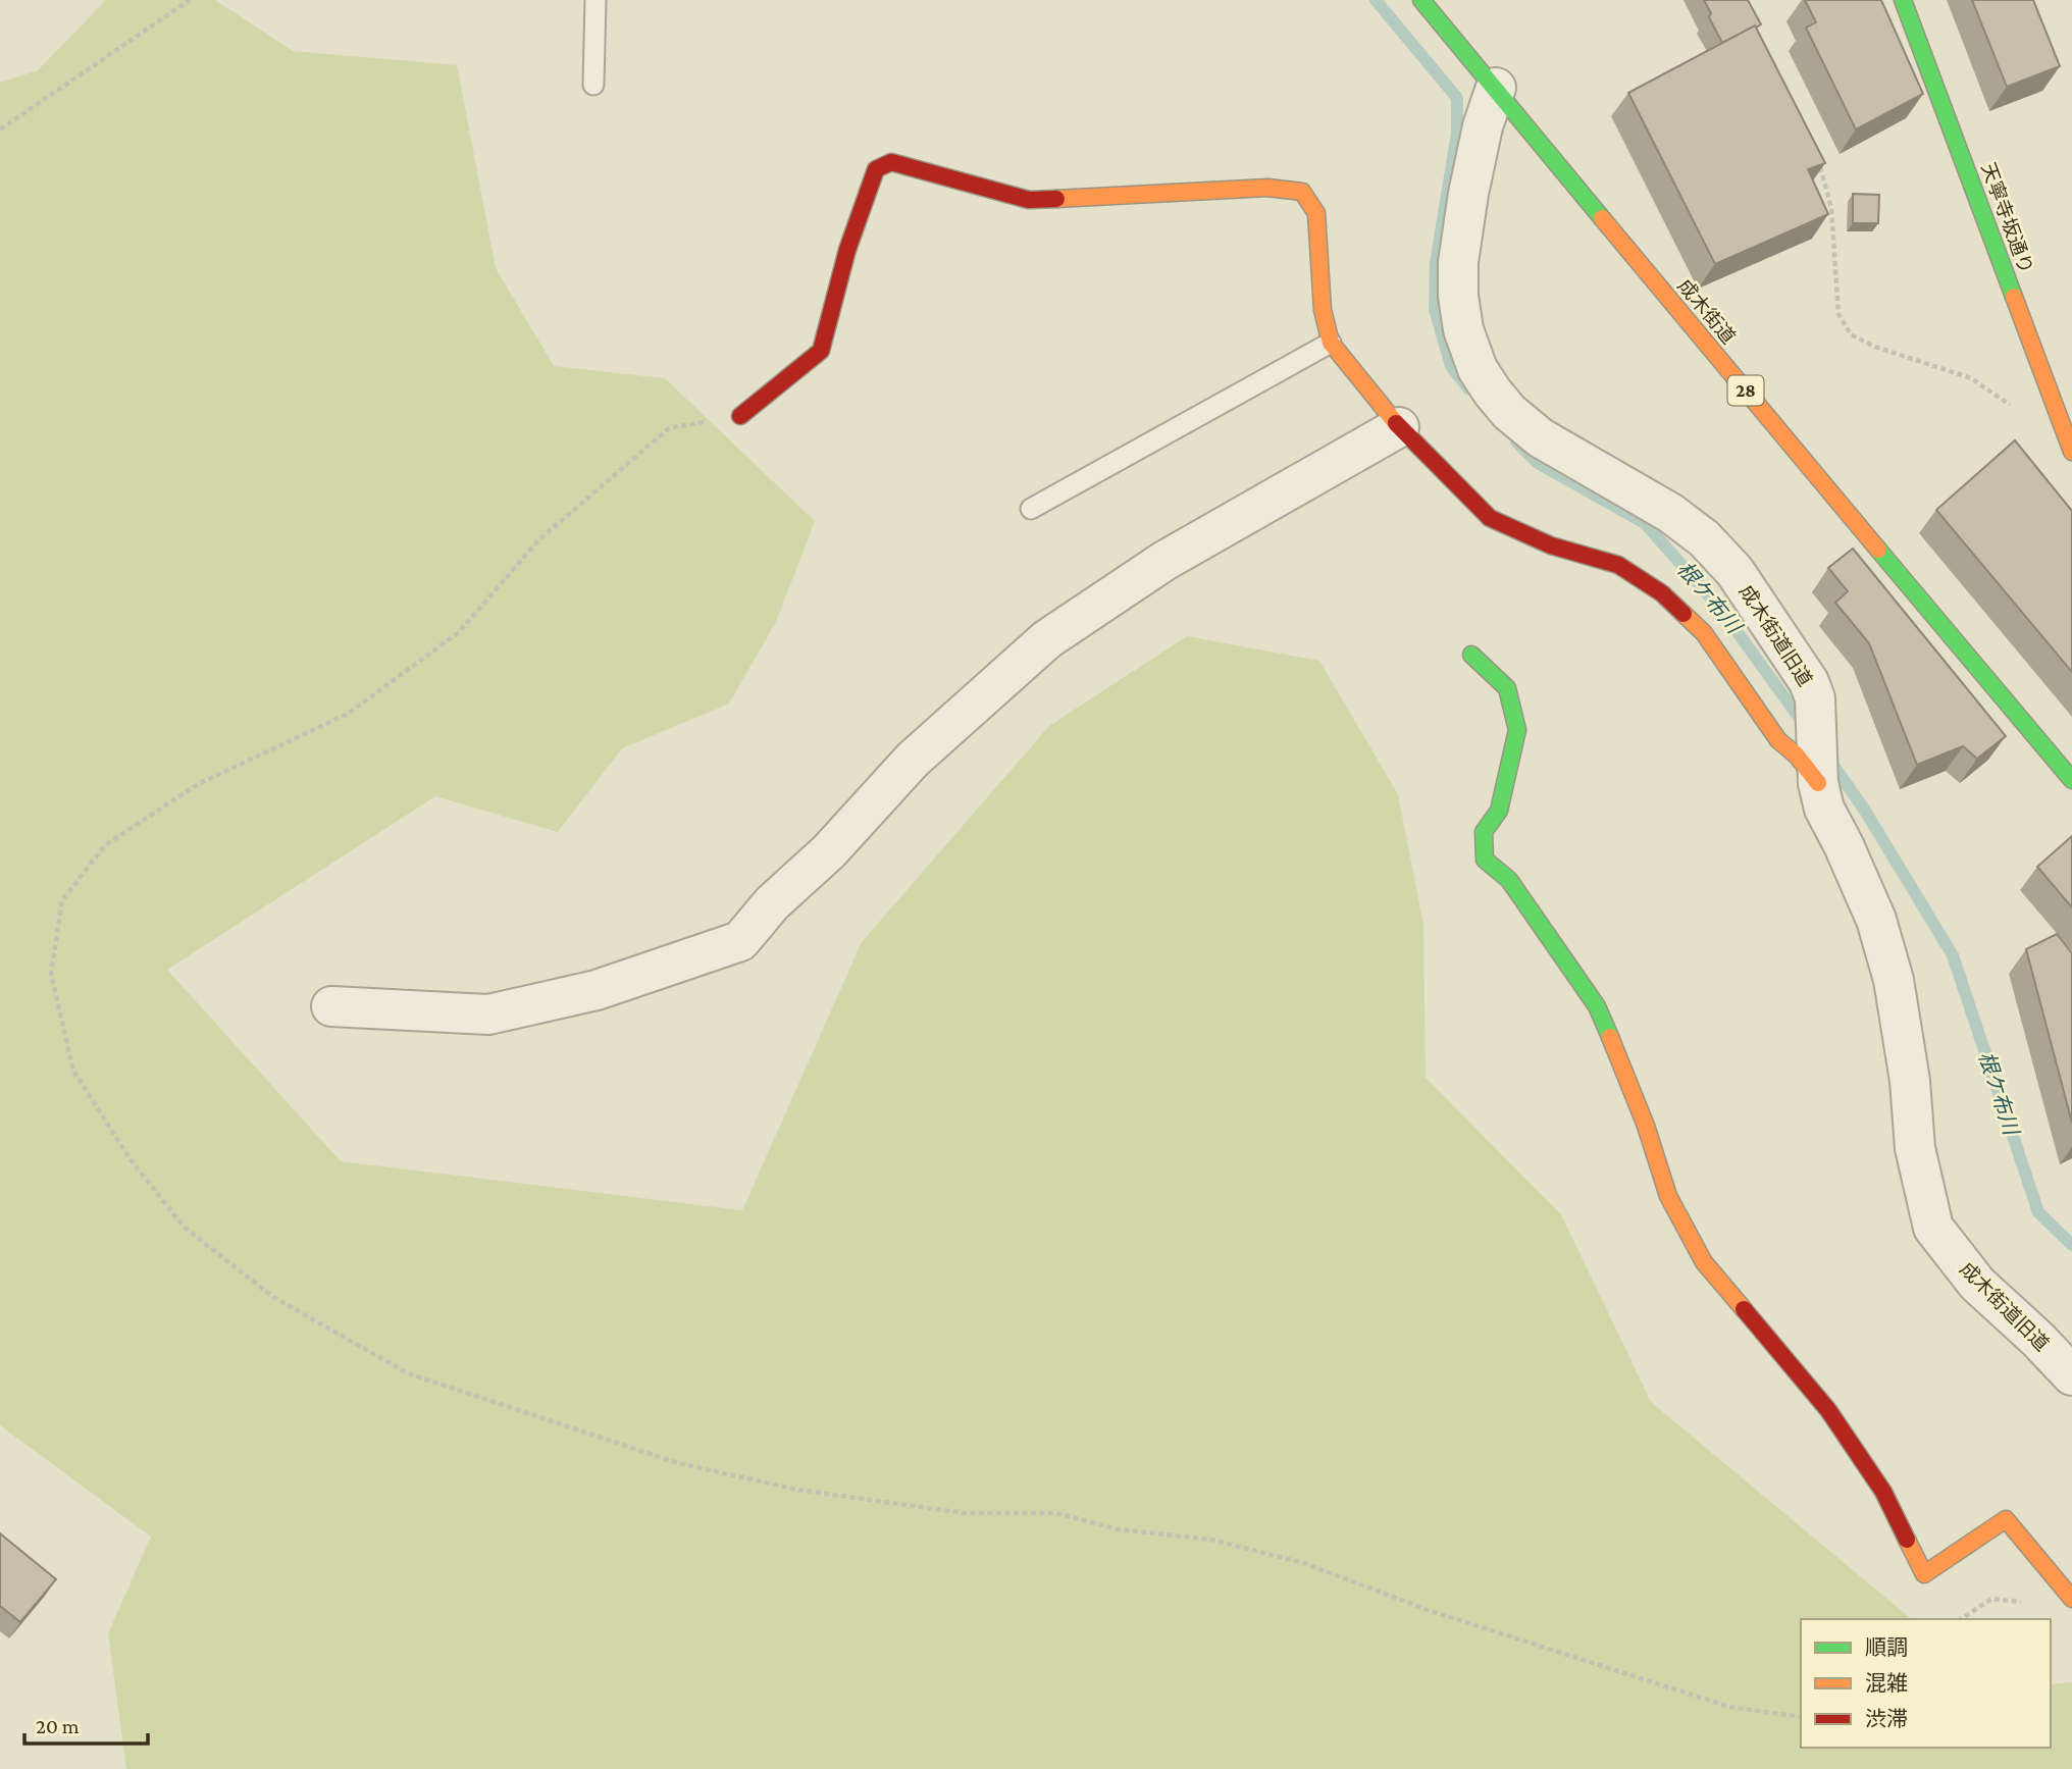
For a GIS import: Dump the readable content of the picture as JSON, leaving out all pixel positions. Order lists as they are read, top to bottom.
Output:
{
  "streets": {
    "street": [
      "天寧寺坂通り",
      "成木街道",
      "28",
      "成木街道旧道"
    ]
  },
  "crossings": [
    ["成木街道", "成木街道旧道"]
  ],
  "water": ["根ケ布川"],
  "legend": ["順調", "混雑", "渋滞"],
  "scale_bar": "20 m"
}
